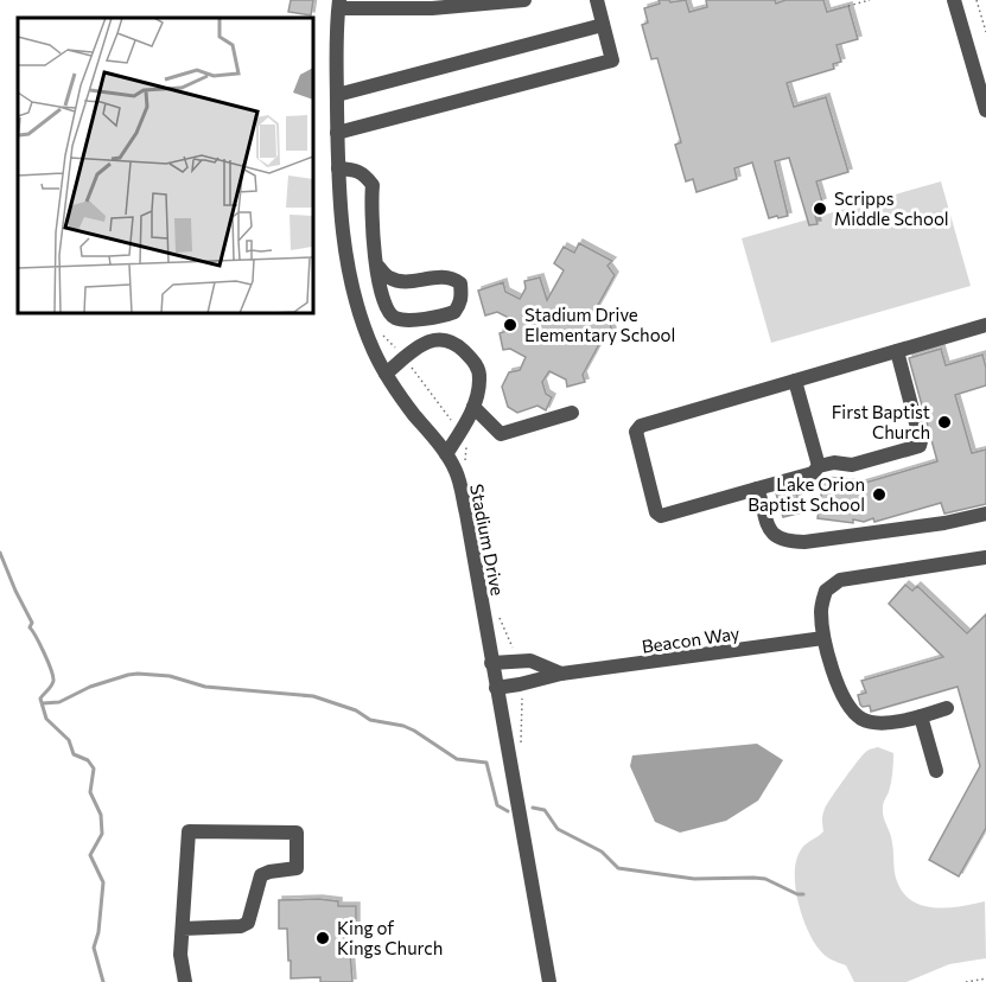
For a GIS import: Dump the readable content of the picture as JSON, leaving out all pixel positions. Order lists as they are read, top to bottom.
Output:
{
  "streets": {
    "street": ["Stadium Drive", "Beacon Way"]
  },
  "crossings": [
    ["Stadium Drive", "Beacon Way"]
  ],
  "places": [
    "Scripps Middle School",
    "Stadium Drive Elementary School",
    "First Baptist Church",
    "Lake Orion Baptist School",
    "King of Kings Church"
  ]
}
